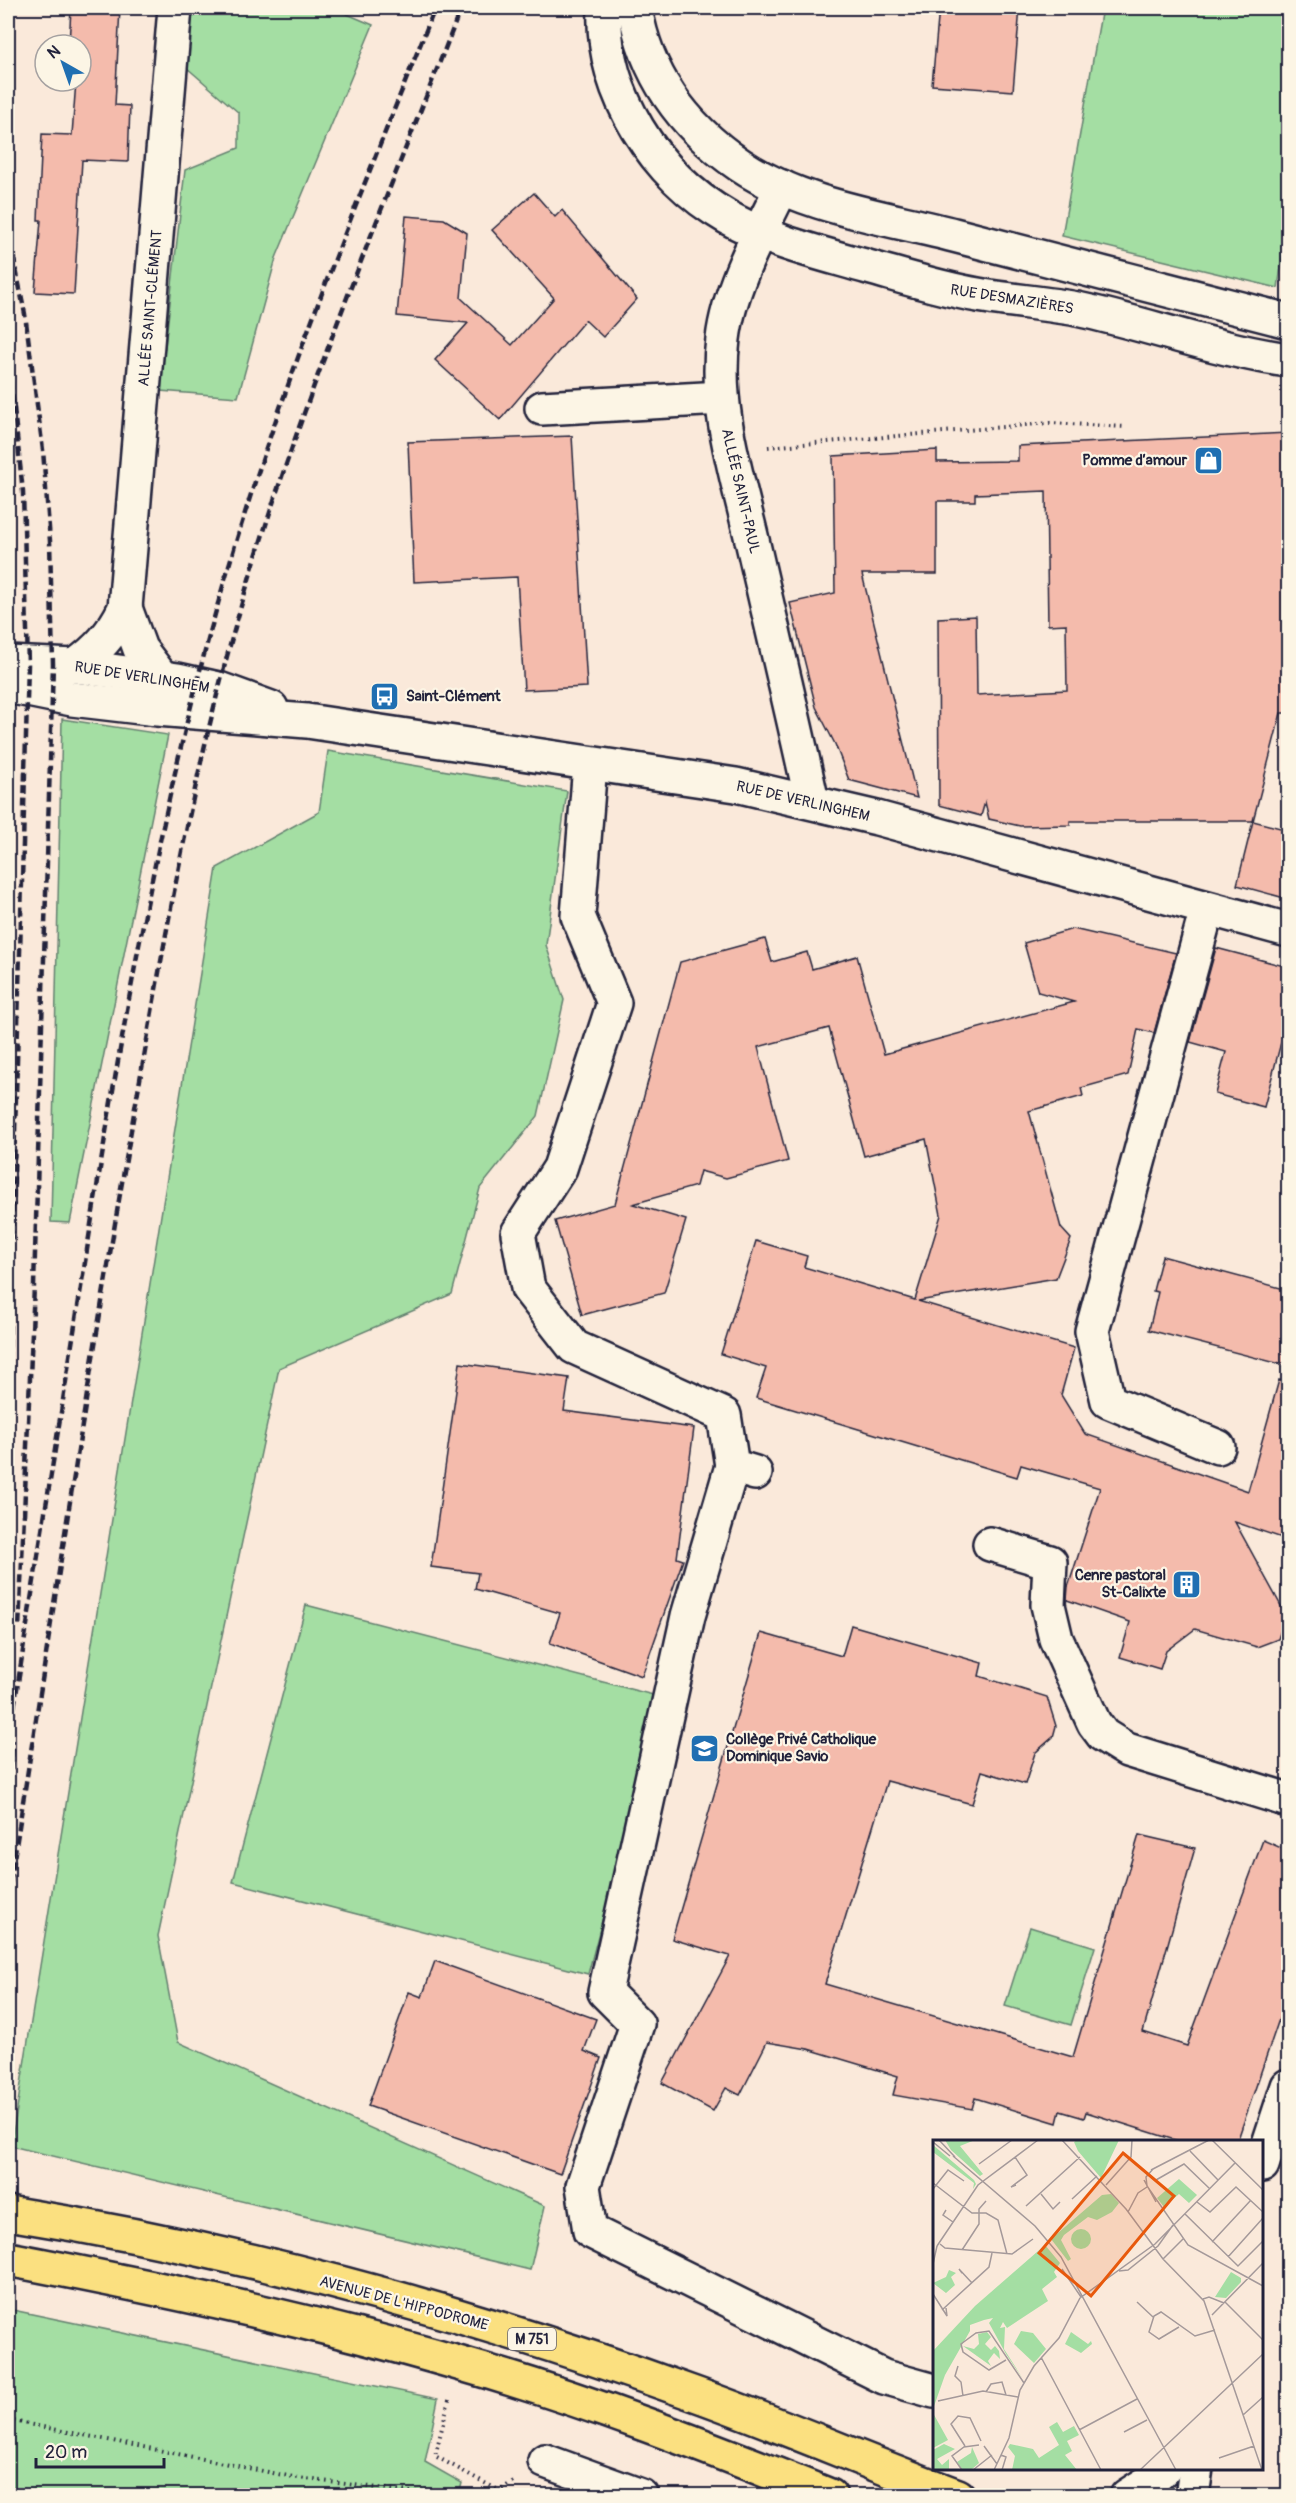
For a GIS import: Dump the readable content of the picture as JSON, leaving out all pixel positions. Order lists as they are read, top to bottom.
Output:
{
  "streets": {
    "main road": ["AVENUE DE L'HIPPODROME", "M 751"],
    "street": [
      "RUE DESMAZIÈRES",
      "ALLÉE SAINT-CLÉMENT",
      "ALLÉE SAINT-PAUL",
      "RUE DE VERLINGHEM"
    ]
  },
  "crossings": [
    ["RUE DESMAZIÈRES", "ALLÉE SAINT-PAUL"],
    ["ALLÉE SAINT-CLÉMENT", "RUE DE VERLINGHEM"],
    ["ALLÉE SAINT-PAUL", "RUE DE VERLINGHEM"]
  ],
  "places": {
    "shop": ["Pomme d’amour"],
    "bus stop": ["Saint-Clément"],
    "building": ["Cenre pastoral St-Calixte"],
    "school or university": ["Collège Privé Catholique Dominique Savio"]
  },
  "scale_bar": "20 m",
  "north": "top left"
}
